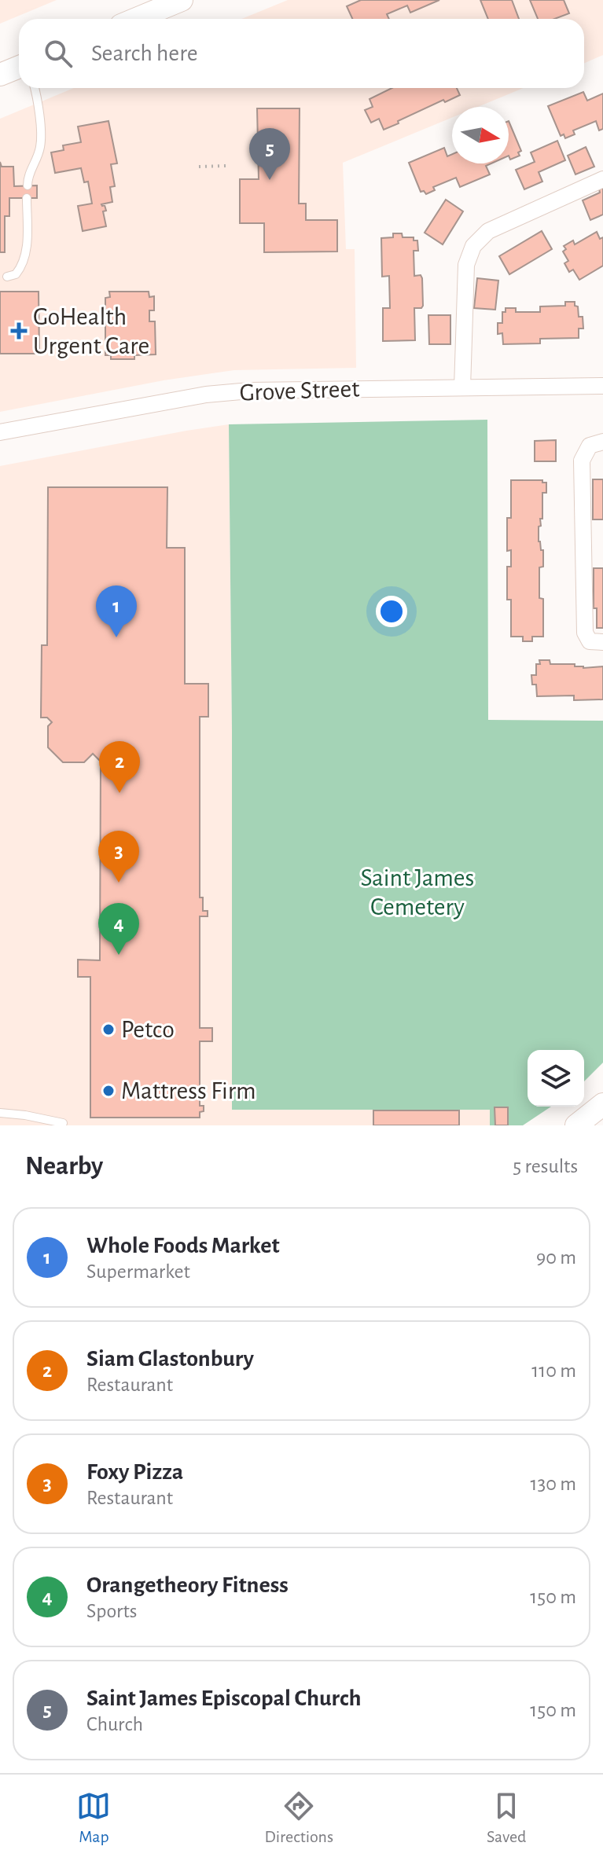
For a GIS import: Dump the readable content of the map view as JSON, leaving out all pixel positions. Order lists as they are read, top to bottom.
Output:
{
  "streets": {
    "street": ["Grove Street"]
  },
  "parks": ["Saint James Cemetery"],
  "places": {
    "health": ["GoHealth Urgent Care"],
    "other": ["Petco", "Mattress Firm"]
  },
  "north": "right",
  "page": {
    "search": "Search here",
    "pins": [
      "5",
      "1",
      "2",
      "3",
      "4"
    ],
    "heading": ["Nearby", "5 results"],
    "list": [
      {
        "mark": "1",
        "name": "Whole Foods Market",
        "note": "Supermarket",
        "value": "90 m"
      },
      {
        "mark": "2",
        "name": "Siam Glastonbury",
        "note": "Restaurant",
        "value": "110 m"
      },
      {
        "mark": "3",
        "name": "Foxy Pizza",
        "note": "Restaurant",
        "value": "130 m"
      },
      {
        "mark": "4",
        "name": "Orangetheory Fitness",
        "note": "Sports",
        "value": "150 m"
      },
      {
        "mark": "5",
        "name": "Saint James Episcopal Church",
        "note": "Church",
        "value": "150 m"
      }
    ],
    "nav": ["Map", "Directions", "Saved"]
  }
}
